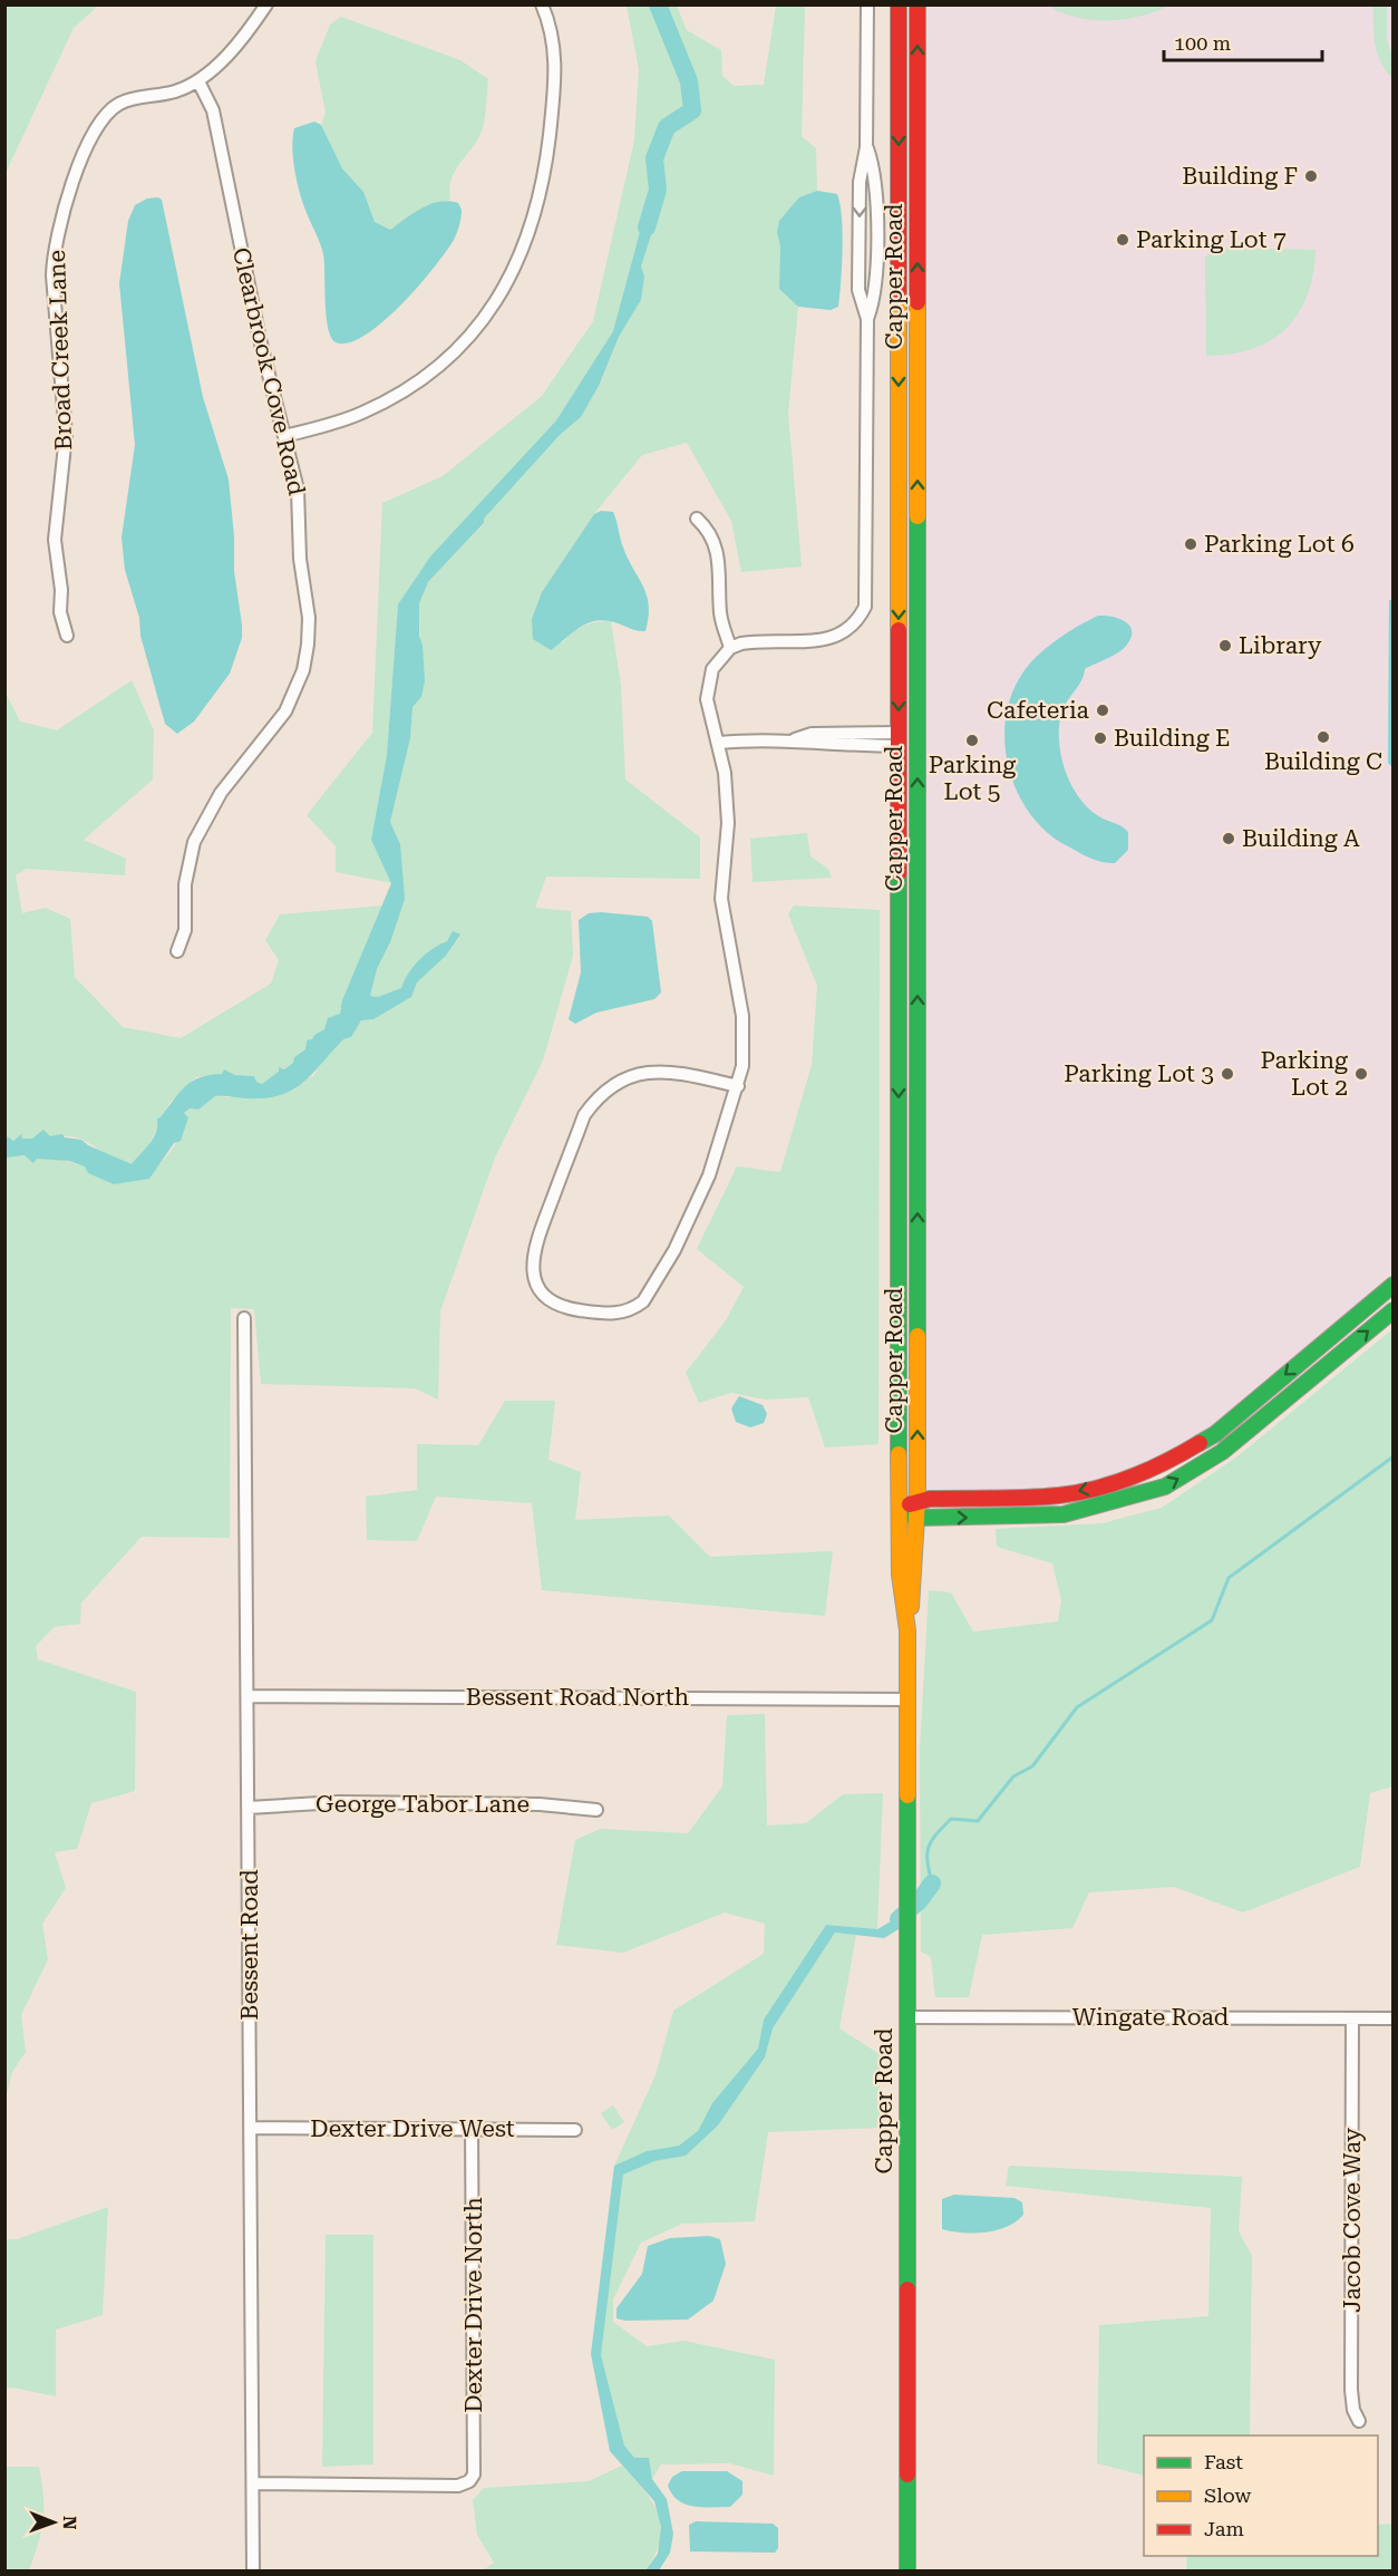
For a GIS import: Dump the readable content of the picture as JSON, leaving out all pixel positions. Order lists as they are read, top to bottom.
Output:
{
  "streets": {
    "street": [
      "Capper Road",
      "Broad Creek Lane",
      "Clearbrook Cove Road",
      "Bessent Road North",
      "George Tabor Lane",
      "Bessent Road",
      "Wingate Road",
      "Dexter Drive West",
      "Jacob Cove Way",
      "Dexter Drive North"
    ]
  },
  "crossings": [
    ["Capper Road", "Bessent Road North"],
    ["Capper Road", "Wingate Road"],
    ["Broad Creek Lane", "Clearbrook Cove Road"],
    ["Bessent Road North", "Bessent Road"],
    ["George Tabor Lane", "Bessent Road"],
    ["Bessent Road", "Dexter Drive West"],
    ["Bessent Road", "Dexter Drive North"],
    ["Wingate Road", "Jacob Cove Way"],
    ["Dexter Drive West", "Dexter Drive North"]
  ],
  "places": [
    "Building F",
    "Parking Lot 7",
    "Parking Lot 6",
    "Library",
    "Cafeteria",
    "Building C",
    "Building E",
    "Parking Lot 5",
    "Building A",
    "Parking Lot 3",
    "Parking Lot 2"
  ],
  "legend": ["Fast", "Slow", "Jam"],
  "scale_bar": "100 m",
  "north": "right"
}
